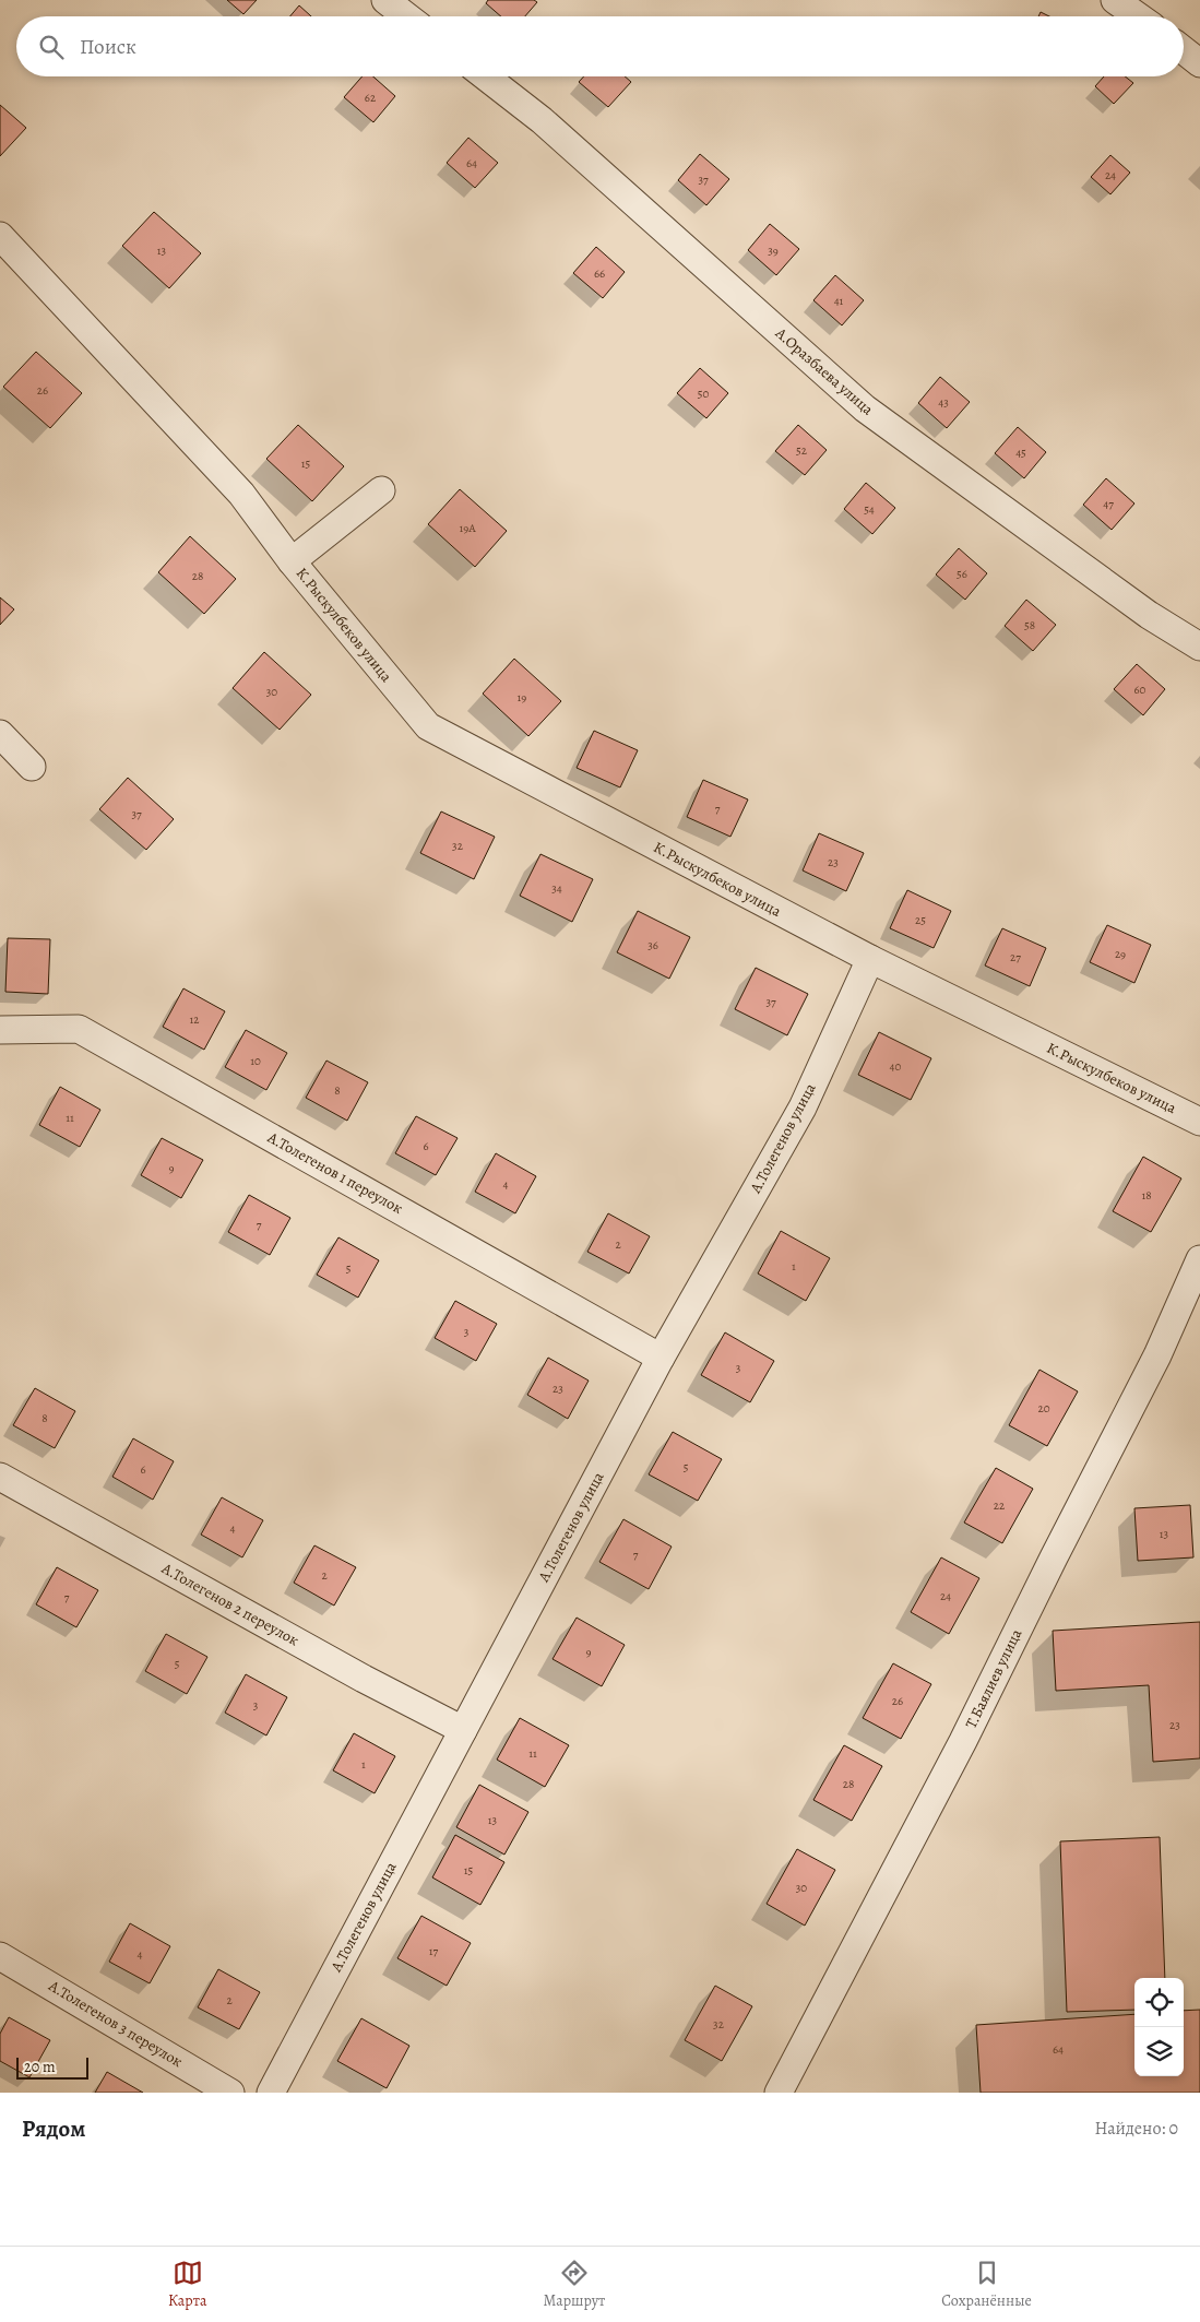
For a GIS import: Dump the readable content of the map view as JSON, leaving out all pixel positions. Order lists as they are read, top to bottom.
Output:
{
  "streets": {
    "street": [
      "А.Оразбаева улица",
      "К.Рыскулбеков улица",
      "А.Толегенов улица",
      "А.Толегенов 1 переулок",
      "А.Толегенов 2 переулок",
      "Т.Баялиев улица",
      "А.Толегенов 3 переулок"
    ]
  },
  "crossings": [
    ["К.Рыскулбеков улица", "А.Толегенов улица"],
    ["А.Толегенов улица", "А.Толегенов 1 переулок"],
    ["А.Толегенов улица", "А.Толегенов 2 переулок"]
  ],
  "house_numbers": [
    "62",
    "64",
    "24",
    "37",
    "13",
    "39",
    "66",
    "41",
    "26",
    "50",
    "43",
    "52",
    "45",
    "15",
    "47",
    "54",
    "19А",
    "56",
    "28",
    "58",
    "60",
    "30",
    "19",
    "7",
    "37",
    "32",
    "23",
    "34",
    "25",
    "36",
    "29",
    "27",
    "37",
    "12",
    "10",
    "40",
    "8",
    "11",
    "6",
    "9",
    "4",
    "18",
    "7",
    "2",
    "1",
    "5",
    "3",
    "3",
    "23",
    "20",
    "8",
    "5",
    "6",
    "22",
    "4",
    "13",
    "7",
    "2",
    "24",
    "7",
    "9",
    "5",
    "26",
    "3",
    "23",
    "11",
    "1",
    "28",
    "13",
    "15",
    "30",
    "17",
    "4",
    "2",
    "32",
    "64"
  ],
  "scale_bar": "20 m",
  "page": {
    "search": "Поиск",
    "scale": "20 m",
    "heading": ["Рядом", "Найдено: 0"],
    "nav": ["Карта", "Маршрут", "Сохранённые"]
  }
}
